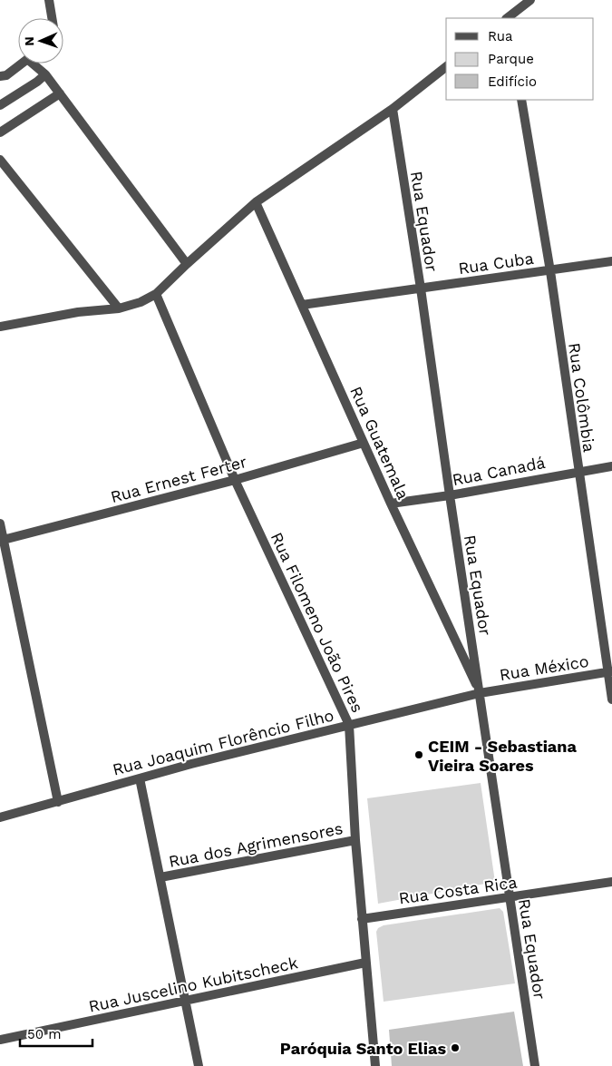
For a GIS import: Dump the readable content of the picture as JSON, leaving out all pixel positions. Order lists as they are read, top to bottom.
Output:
{
  "streets": {
    "street": [
      "Rua Equador",
      "Rua Cuba",
      "Rua Colômbia",
      "Rua Guatemala",
      "Rua Canadá",
      "Rua Ernest Ferter",
      "Rua Filomeno João Pires",
      "Rua México",
      "Rua Joaquim Florêncio Filho",
      "Rua dos Agrimensores",
      "Rua Costa Rica",
      "Rua Juscelino Kubitscheck"
    ]
  },
  "crossings": [
    ["Rua Equador", "Rua Cuba"],
    ["Rua Equador", "Rua Guatemala"],
    ["Rua Equador", "Rua Canadá"],
    ["Rua Equador", "Rua México"],
    ["Rua Equador", "Rua Joaquim Florêncio Filho"],
    ["Rua Equador", "Rua Costa Rica"],
    ["Rua Cuba", "Rua Colômbia"],
    ["Rua Cuba", "Rua Guatemala"],
    ["Rua Colômbia", "Rua Canadá"],
    ["Rua Colômbia", "Rua México"],
    ["Rua Guatemala", "Rua Canadá"],
    ["Rua Guatemala", "Rua Ernest Ferter"],
    ["Rua Guatemala", "Rua México"],
    ["Rua Guatemala", "Rua Joaquim Florêncio Filho"],
    ["Rua Ernest Ferter", "Rua Filomeno João Pires"],
    ["Rua Filomeno João Pires", "Rua Joaquim Florêncio Filho"],
    ["Rua Filomeno João Pires", "Rua dos Agrimensores"],
    ["Rua Filomeno João Pires", "Rua Costa Rica"],
    ["Rua Filomeno João Pires", "Rua Juscelino Kubitscheck"],
    ["Rua México", "Rua Joaquim Florêncio Filho"]
  ],
  "places": ["CEIM - Sebastiana Vieira Soares", "Paróquia Santo Elias"],
  "legend": ["Rua", "Parque", "Edifício"],
  "scale_bar": "50 m",
  "north": "left"
}
